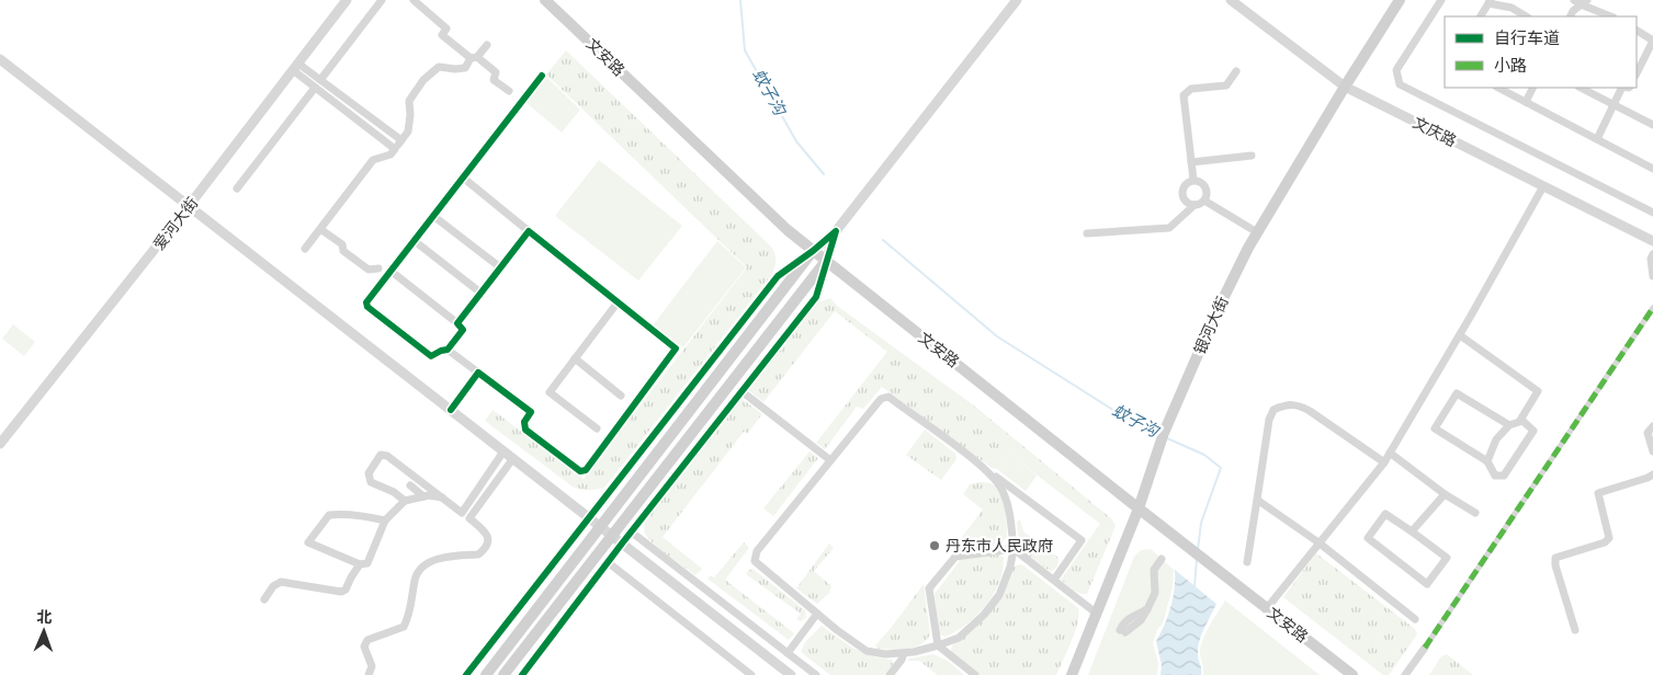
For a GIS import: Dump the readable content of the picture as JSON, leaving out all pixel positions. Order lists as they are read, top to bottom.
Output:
{
  "streets": {
    "main road": ["文安路", "银河大街"],
    "street": ["文庆路", "爱河大街"]
  },
  "crossings": [
    ["文安路", "银河大街"],
    ["文庆路", "银河大街"]
  ],
  "water": ["蚊子沟"],
  "places": ["丹东市人民政府"],
  "legend": ["自行车道", "小路"],
  "north": "top"
}
